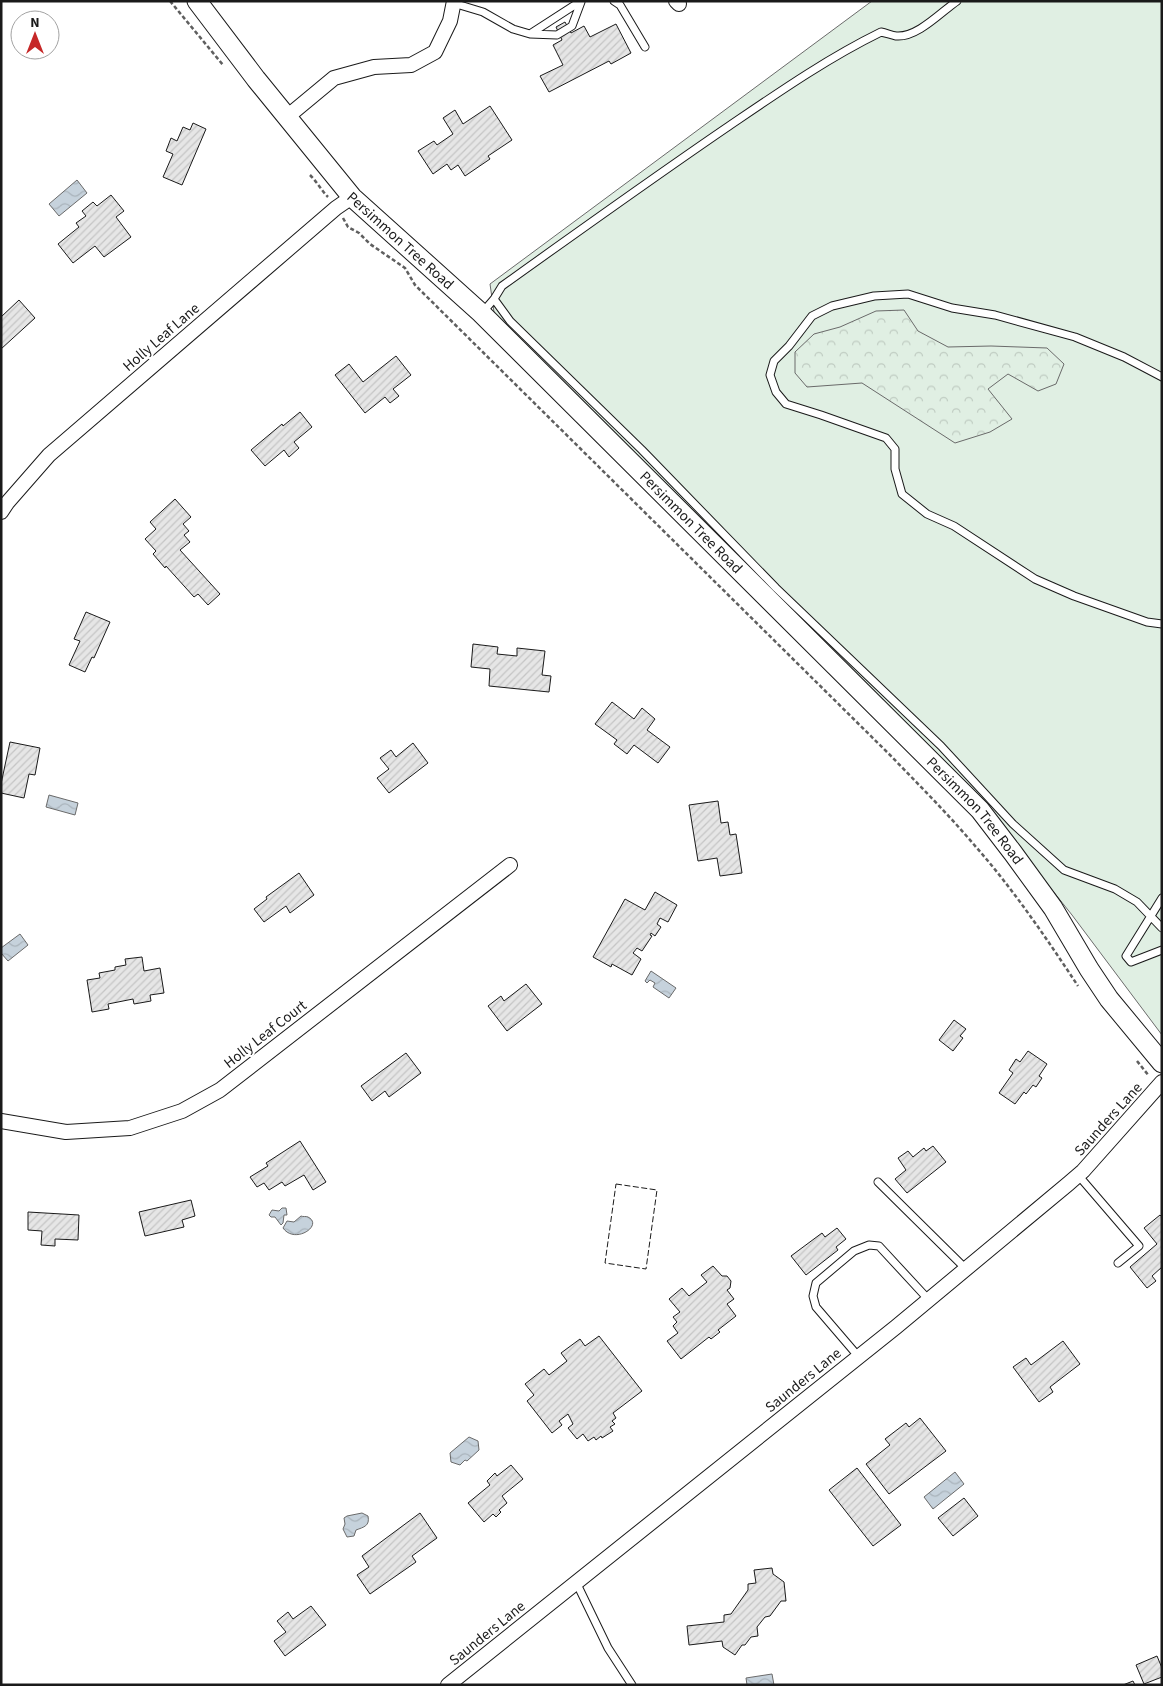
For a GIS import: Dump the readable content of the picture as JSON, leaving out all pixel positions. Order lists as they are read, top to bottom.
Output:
{
  "streets": {
    "main road": ["Persimmon Tree Road"],
    "street": ["Holly Leaf Lane", "Holly Leaf Court", "Saunders Lane"]
  },
  "crossings": [
    ["Persimmon Tree Road", "Holly Leaf Lane"]
  ],
  "north": "top"
}
